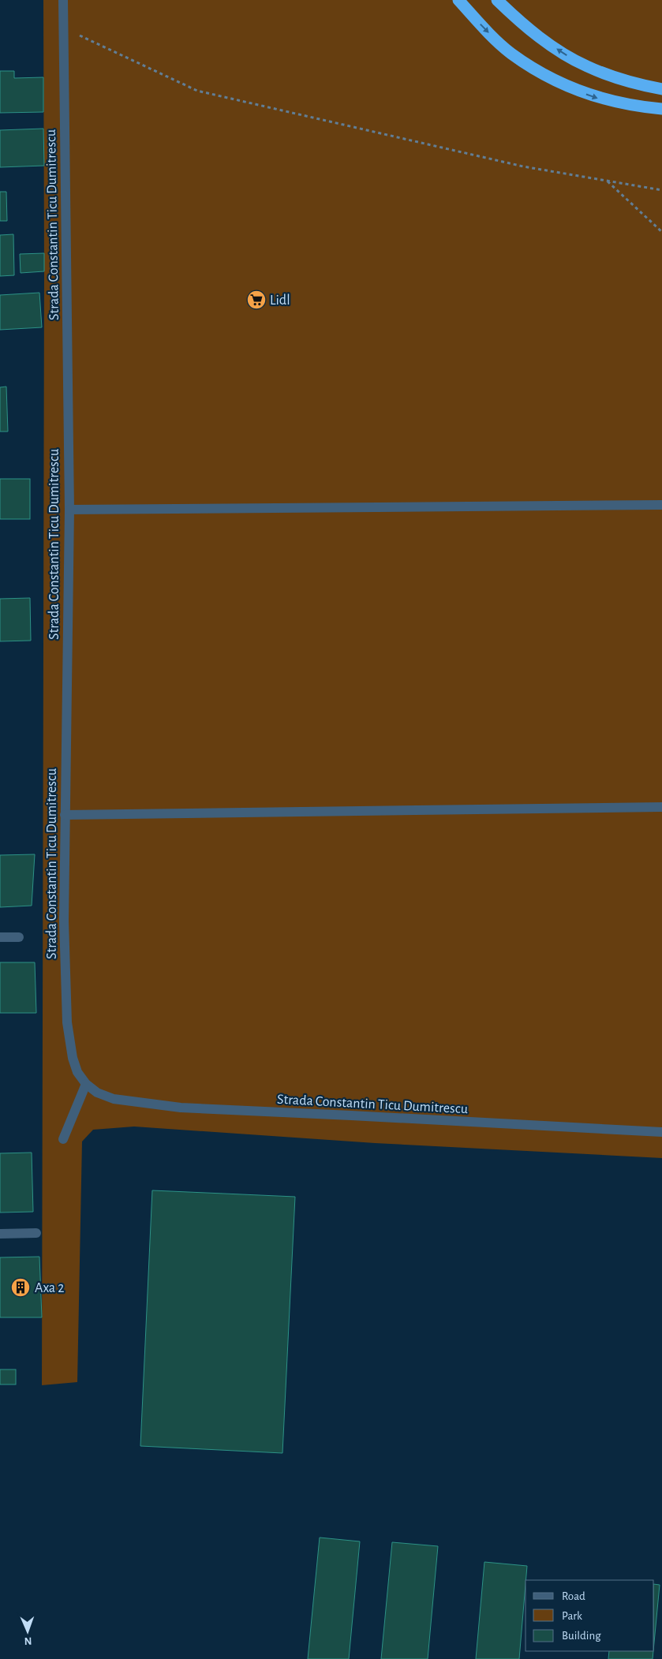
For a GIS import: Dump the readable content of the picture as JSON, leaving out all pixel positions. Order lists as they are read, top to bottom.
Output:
{
  "streets": {
    "street": ["Strada Constantin Ticu Dumitrescu"]
  },
  "places": {
    "supermarket": ["Lidl"],
    "building": ["Axa 2"]
  },
  "legend": ["Road", "Park", "Building"],
  "north": "bottom"
}
